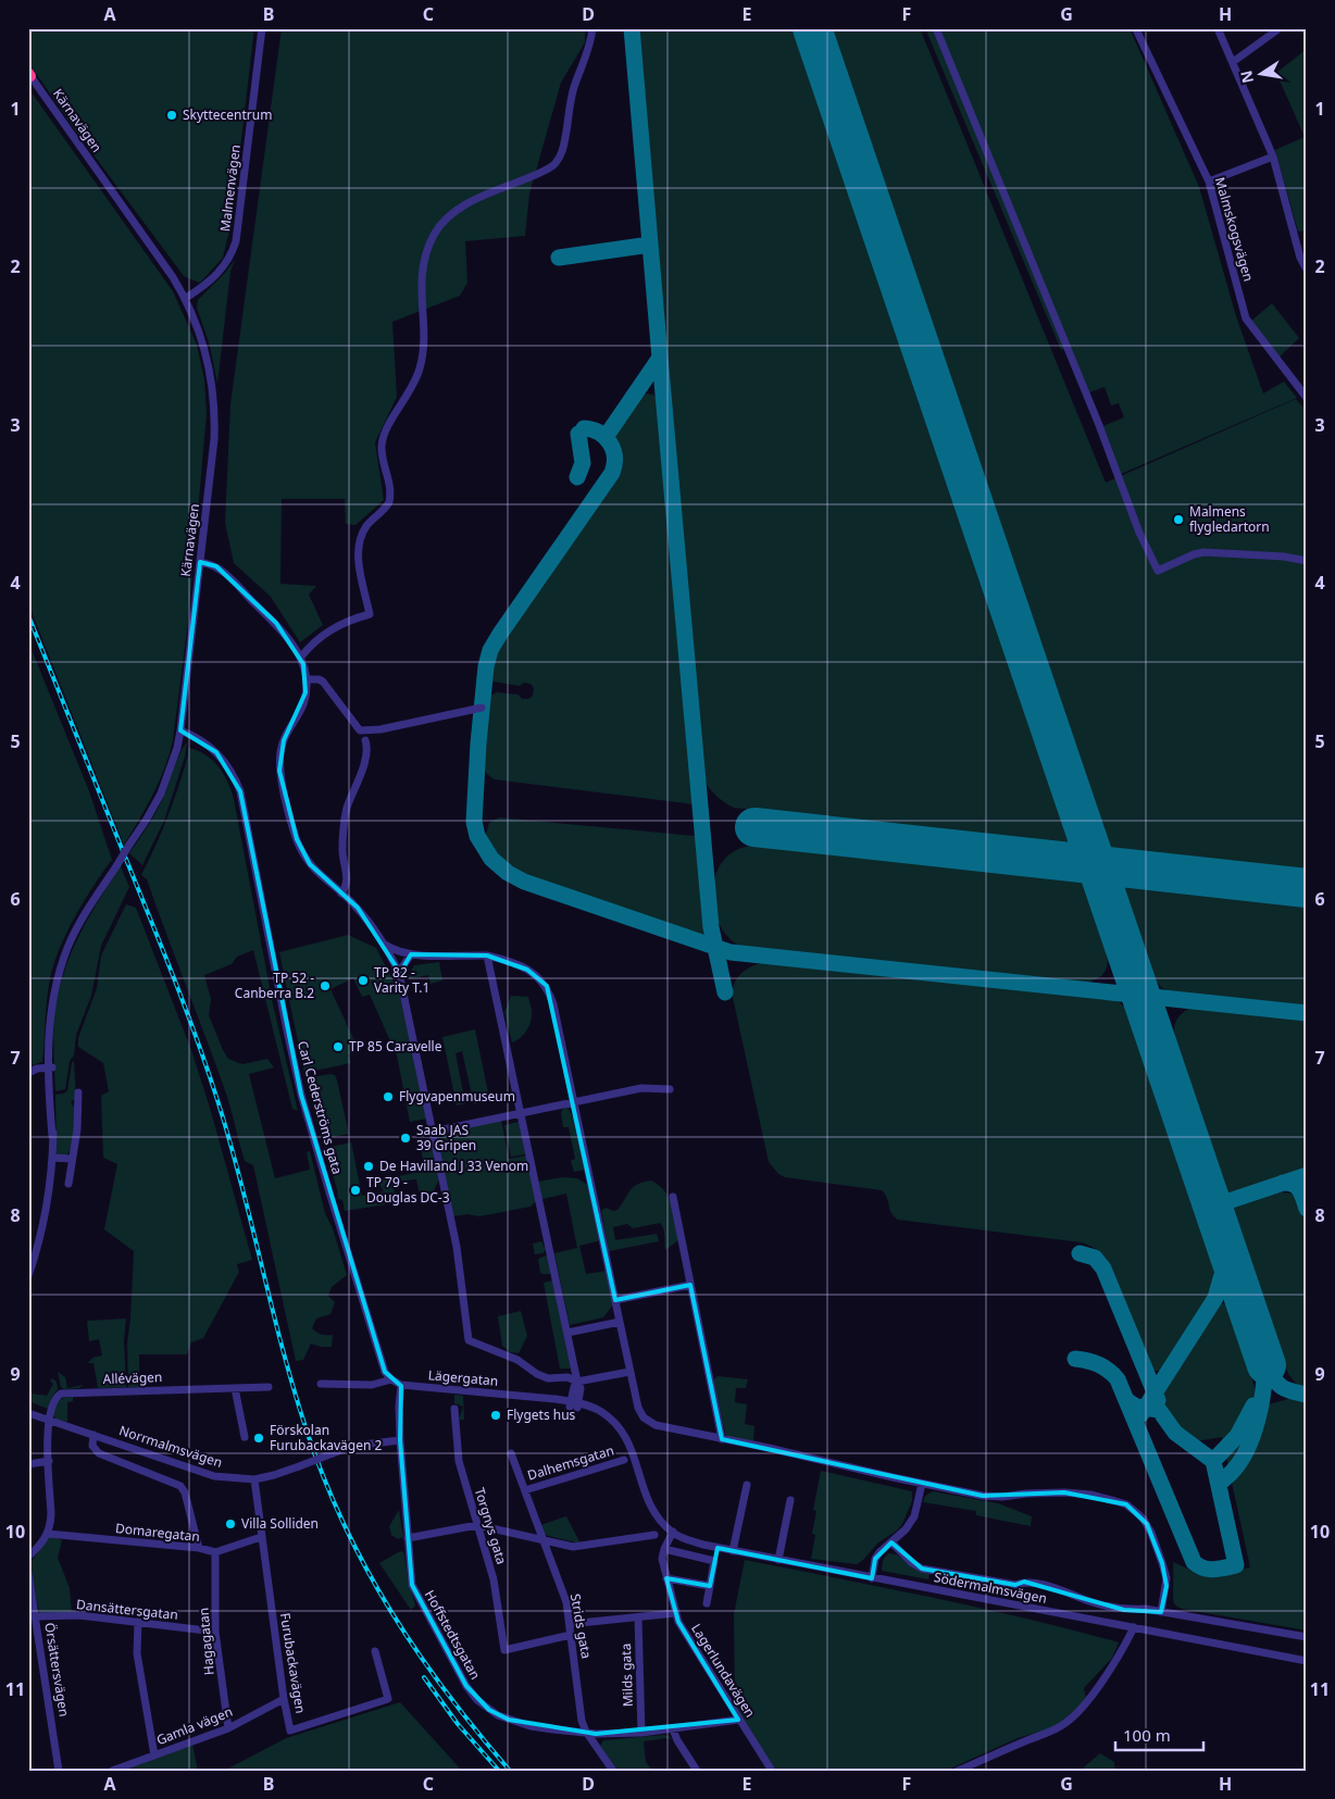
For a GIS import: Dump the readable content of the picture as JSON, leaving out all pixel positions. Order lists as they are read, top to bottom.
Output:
{
  "streets": {
    "street": [
      "Kärnavägen",
      "Malmenvägen",
      "Malmskogsvägen",
      "Carl Cederströms gata",
      "Allévägen",
      "Lägergatan",
      "Norrmalmsvägen",
      "Dalhemsgatan",
      "Torgnys gata",
      "Domaregatan",
      "Södermalmsvägen",
      "Dansättersgatan",
      "Strids gata",
      "Hoffstedtsgatan",
      "Hagagatan",
      "Furubackavägen",
      "Örsättersvägen",
      "Lagerlundavägen",
      "Milds gata",
      "Gamla vägen"
    ]
  },
  "crossings": [
    ["Kärnavägen", "Malmenvägen"],
    ["Kärnavägen", "Carl Cederströms gata"],
    ["Allévägen", "Norrmalmsvägen"],
    ["Norrmalmsvägen", "Furubackavägen"],
    ["Dalhemsgatan", "Strids gata"],
    ["Torgnys gata", "Strids gata"],
    ["Domaregatan", "Hagagatan"],
    ["Domaregatan", "Furubackavägen"],
    ["Dansättersgatan", "Hagagatan"],
    ["Dansättersgatan", "Örsättersvägen"],
    ["Strids gata", "Hoffstedtsgatan"],
    ["Hoffstedtsgatan", "Lagerlundavägen"],
    ["Hoffstedtsgatan", "Milds gata"],
    ["Hagagatan", "Gamla vägen"],
    ["Furubackavägen", "Gamla vägen"]
  ],
  "places": [
    "Skyttecentrum",
    "Malmens flygledartorn",
    "TP 82 - Varity T.1",
    "TP 52 - Canberra B.2",
    "TP 85 Caravelle",
    "Flygvapenmuseum",
    "Saab JAS 39 Gripen",
    "De Havilland J 33 Venom",
    "TP 79 - Douglas DC-3",
    "Flygets hus",
    "Förskolan Furubackavägen 2",
    "Villa Solliden"
  ],
  "scale_bar": "100 m",
  "north": "left",
  "grid": {
    "columns": [
      "A",
      "B",
      "C",
      "D",
      "E",
      "F",
      "G",
      "H"
    ],
    "rows": [
      "1",
      "2",
      "3",
      "4",
      "5",
      "6",
      "7",
      "8",
      "9",
      "10",
      "11"
    ]
  }
}
